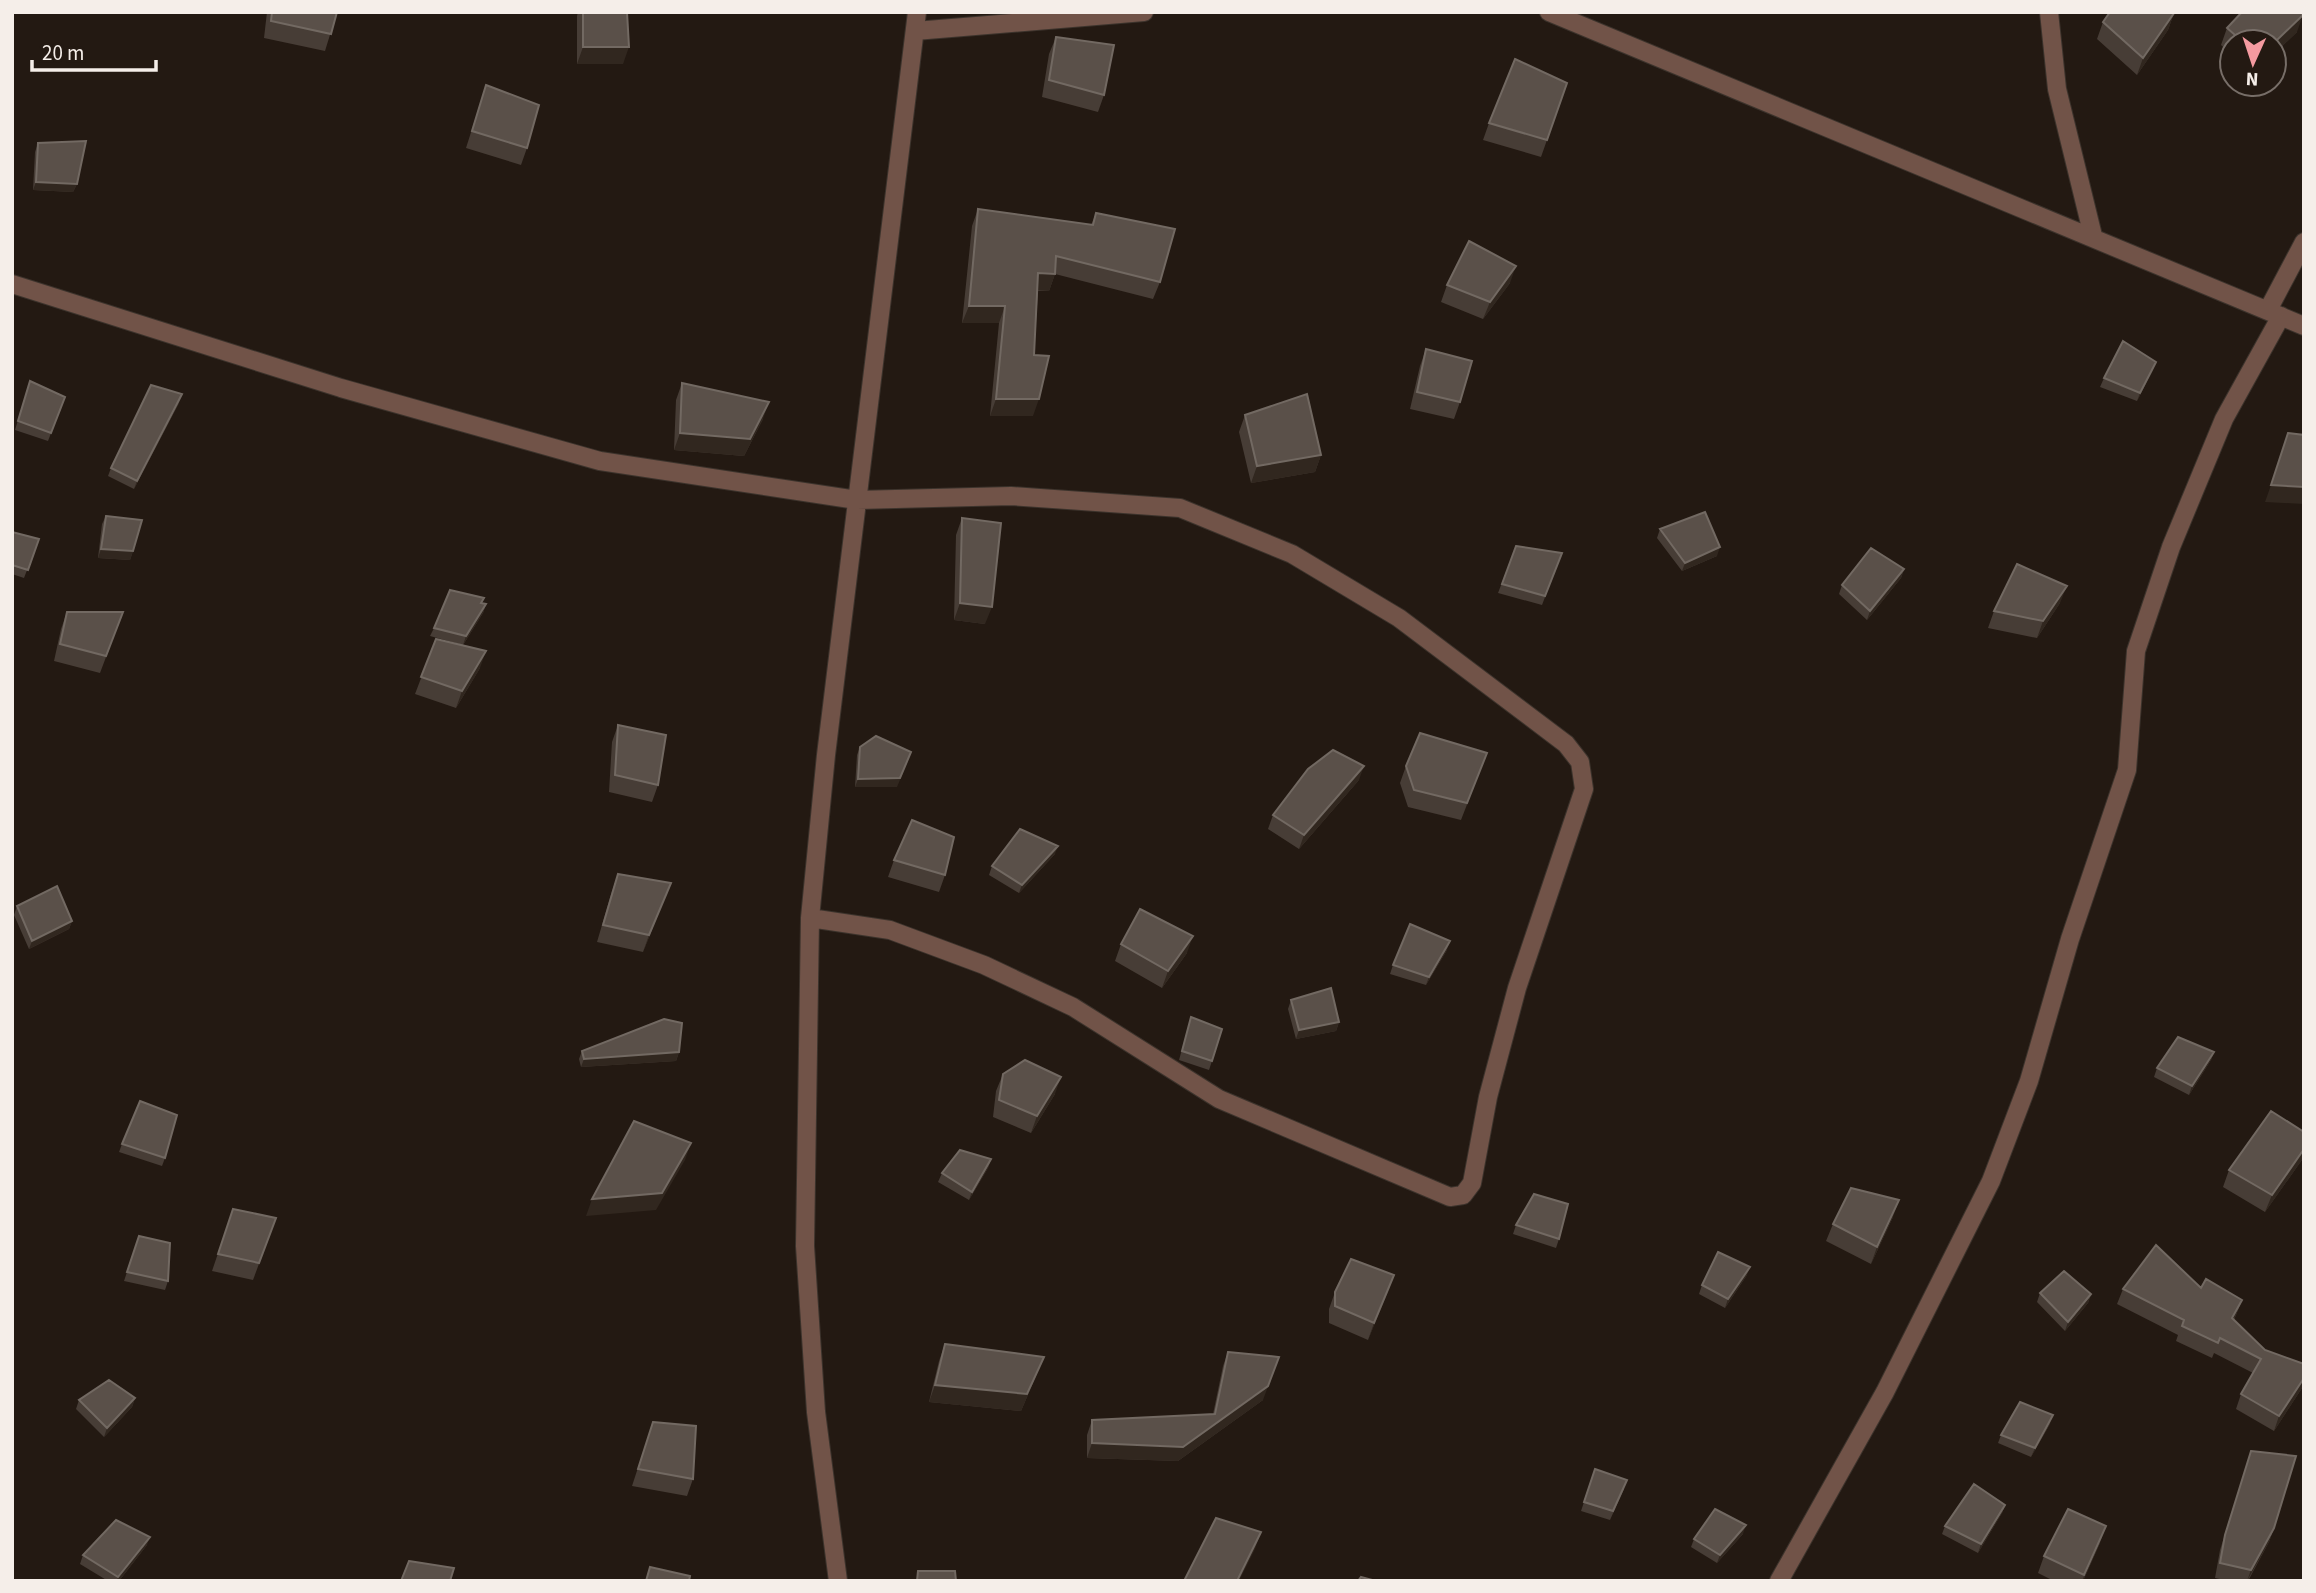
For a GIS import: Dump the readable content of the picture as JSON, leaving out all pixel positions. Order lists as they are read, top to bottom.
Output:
{
  "scale_bar": "20 m",
  "north": "bottom"
}
